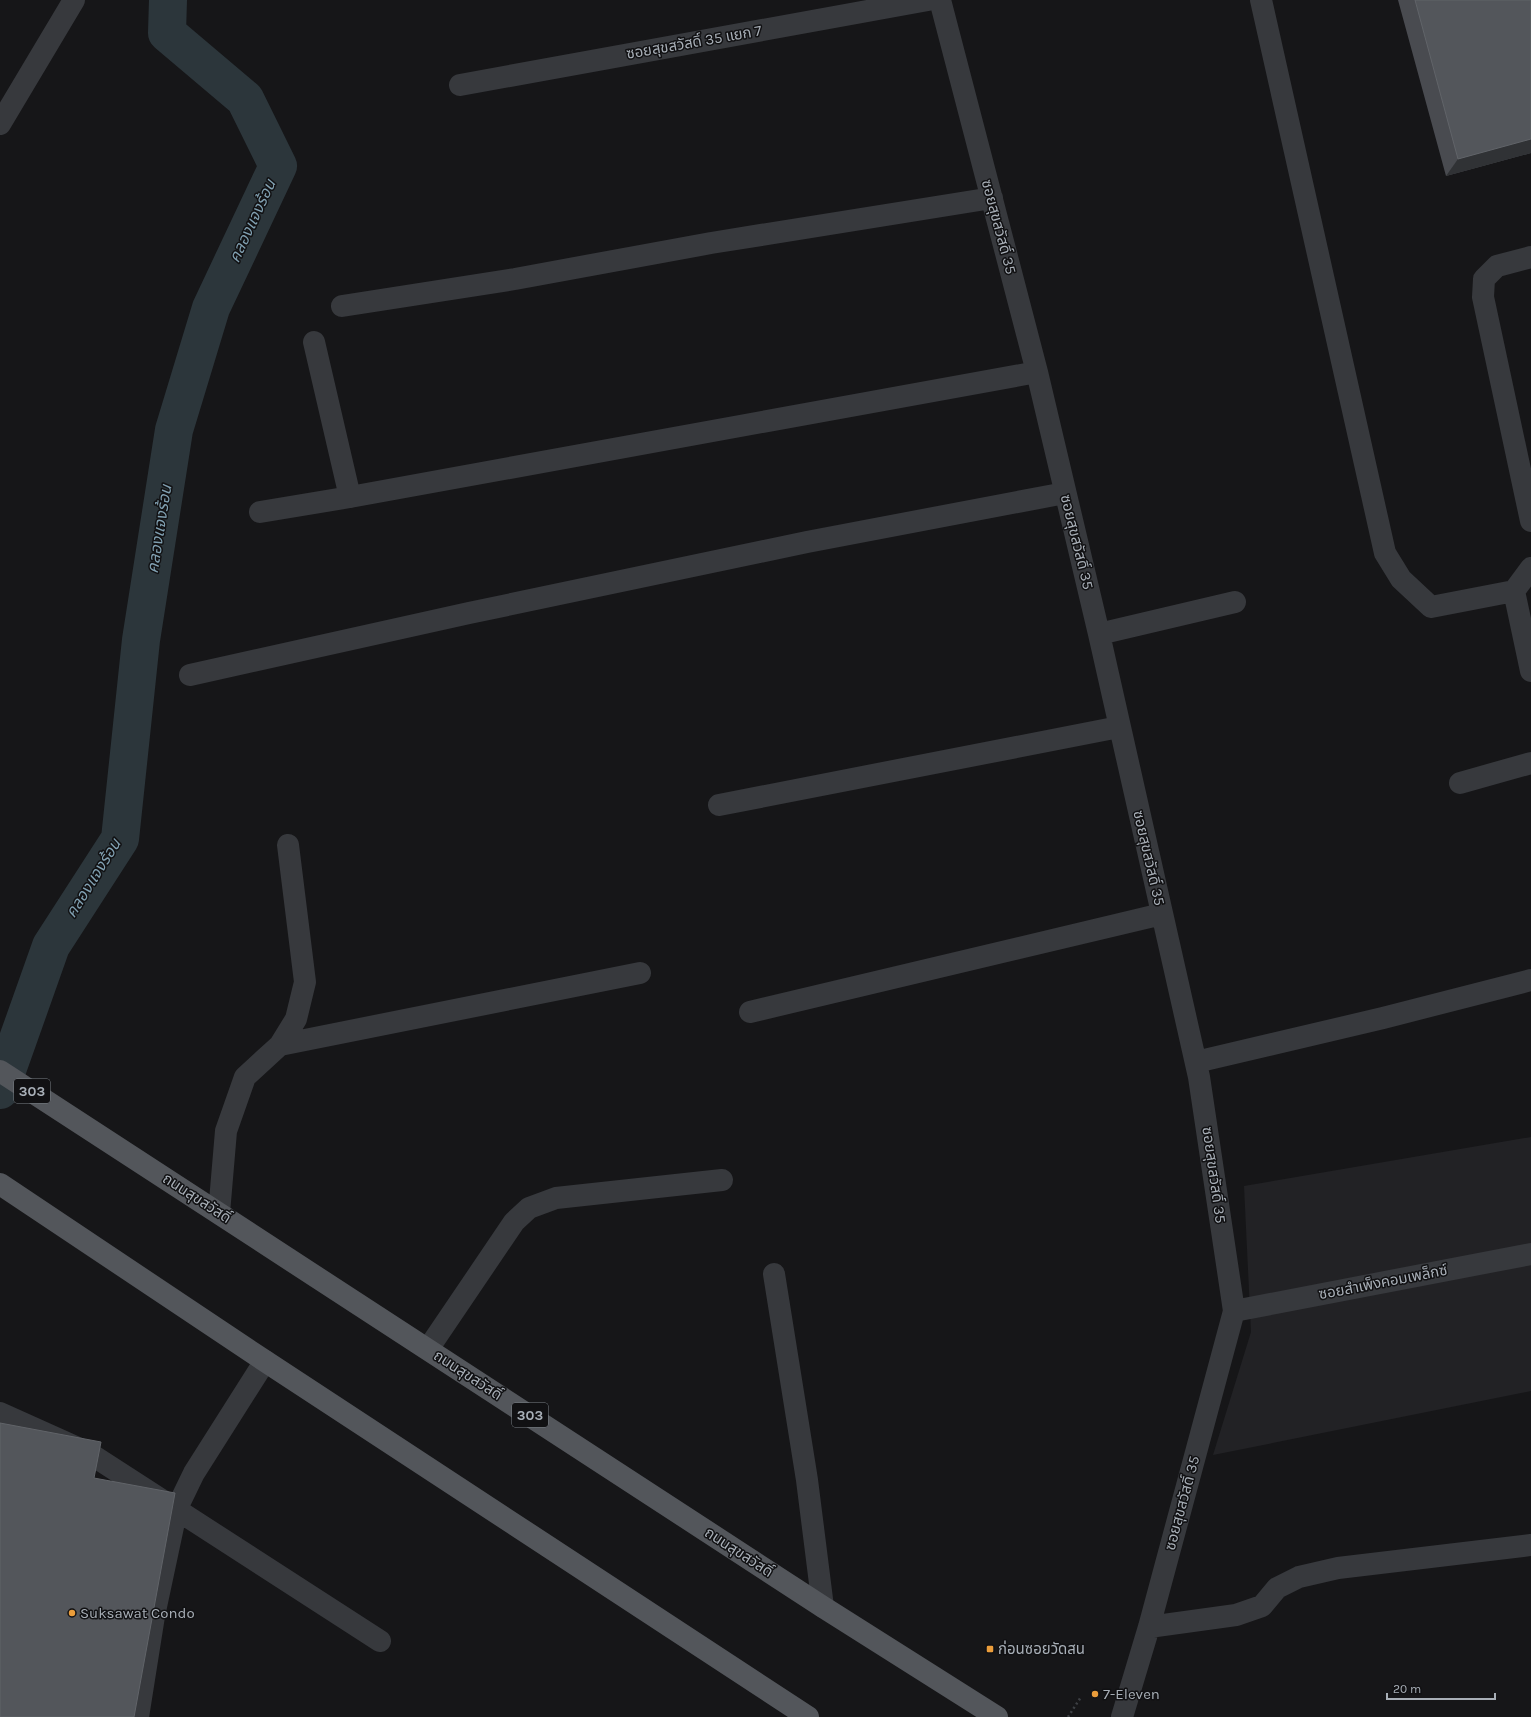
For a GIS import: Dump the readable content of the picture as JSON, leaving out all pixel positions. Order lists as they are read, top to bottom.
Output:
{
  "streets": {
    "main road": ["303", "ถนนสุขสวัสดิ์"],
    "street": ["ซอยสุขสวัสดิ์ 35 แยก 7", "ซอยสุขสวัสดิ์ 35", "ซอยสำเพ็งคอมเพล็กซ์"]
  },
  "crossings": [
    ["ซอยสุขสวัสดิ์ 35", "ซอยสำเพ็งคอมเพล็กซ์"]
  ],
  "water": ["คลองแจงร้อน"],
  "places": {
    "other": ["Suksawat Condo", "7-Eleven"],
    "transit": ["ก่อนซอยวัดสน"]
  },
  "scale_bar": "20 m"
}
